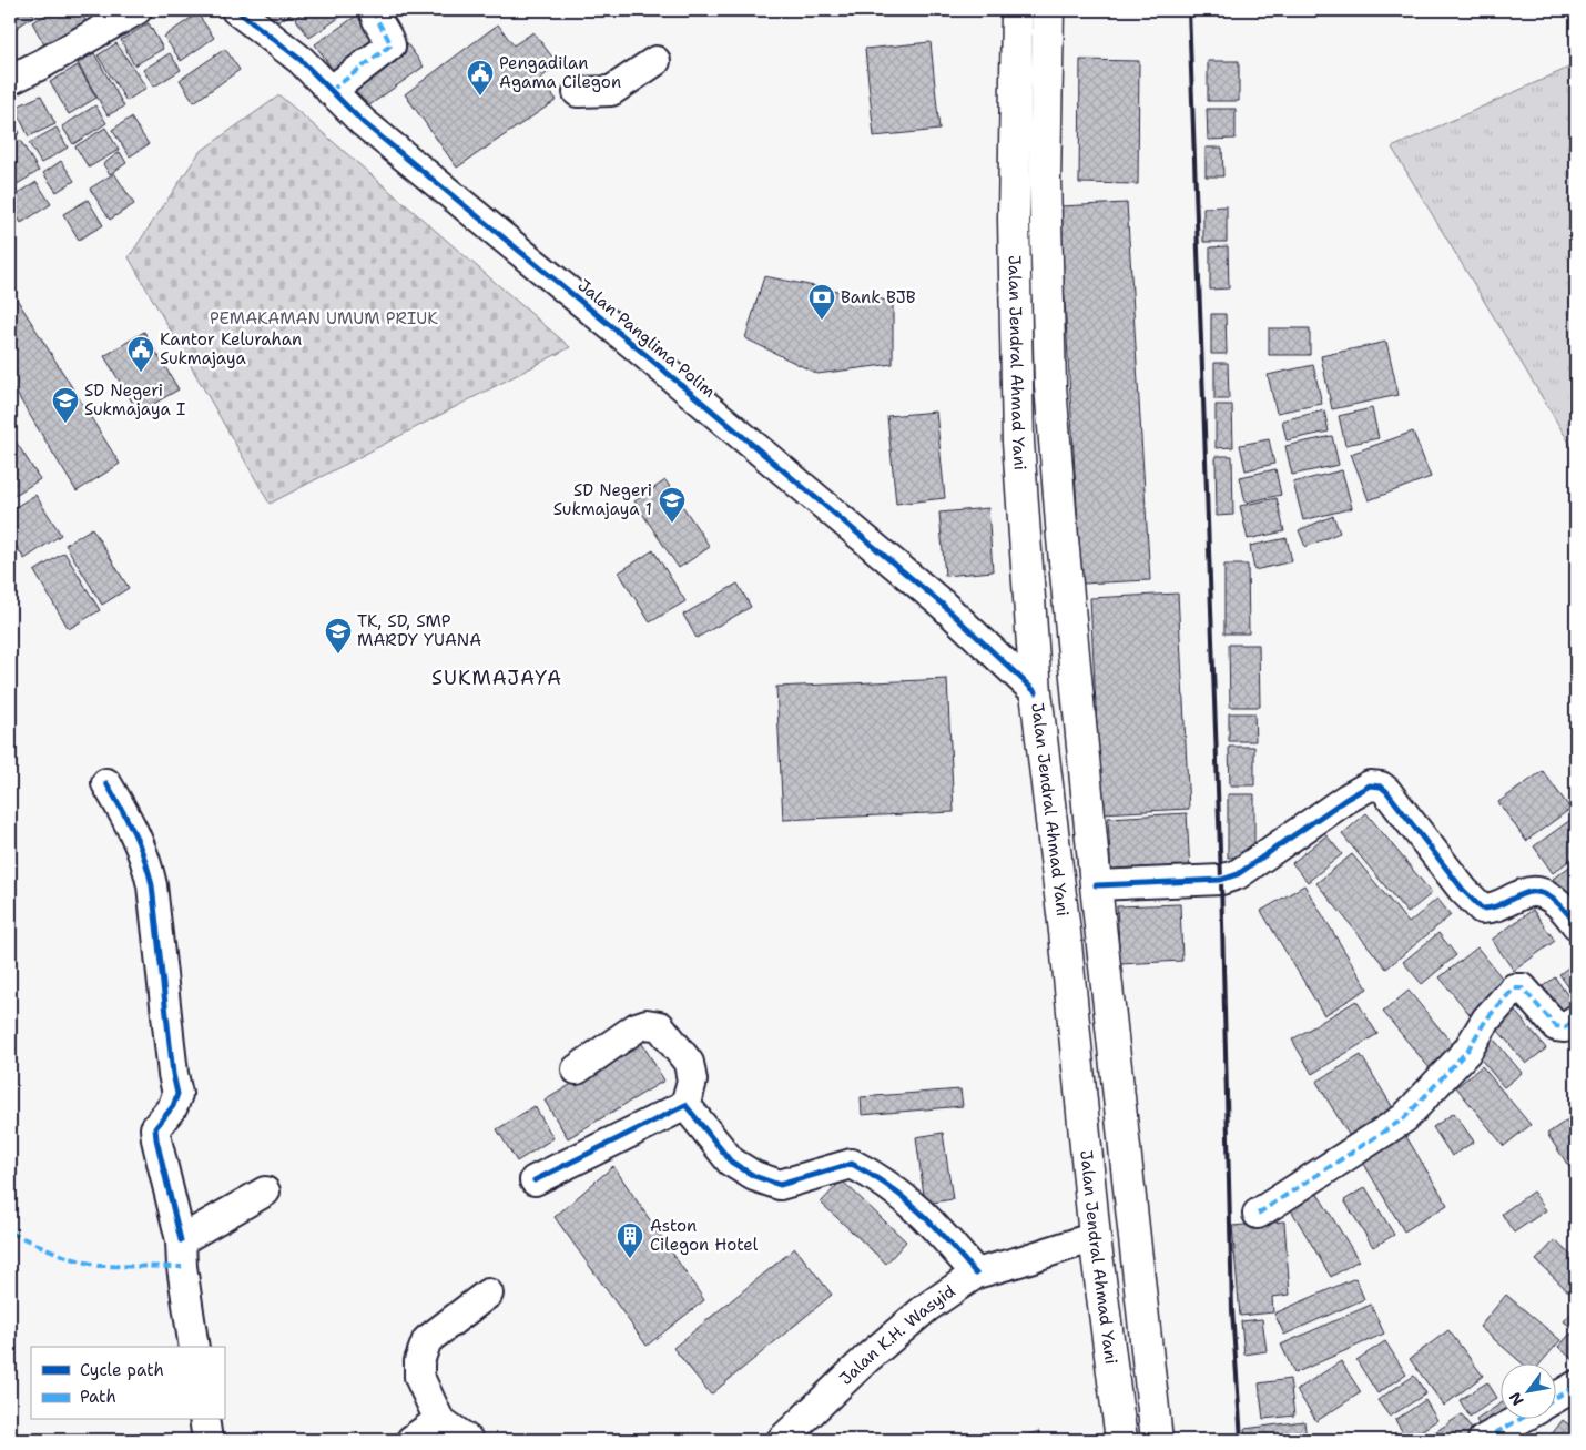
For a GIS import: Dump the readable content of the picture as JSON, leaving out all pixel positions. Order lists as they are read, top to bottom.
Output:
{
  "streets": {
    "highway": ["Jalan Jendral Ahmad Yani"],
    "street": ["Jalan Panglima Polim", "Jalan K.H. Wasyid"]
  },
  "crossings": [
    ["Jalan Panglima Polim", "Jalan Jendral Ahmad Yani"],
    ["Jalan Jendral Ahmad Yani", "Jalan K.H. Wasyid"]
  ],
  "districts": ["SUKMAJAYA"],
  "parks": ["PEMAKAMAN UMUM PRIUK"],
  "places": {
    "public building": ["Pengadilan Agama Cilegon", "Kantor Kelurahan Sukmajaya"],
    "bank": ["Bank BJB"],
    "school or university": ["SD Negeri Sukmajaya I", "SD Negeri Sukmajaya 1", "TK, SD, SMP MARDY YUANA"],
    "building": ["Aston Cilegon Hotel"]
  },
  "legend": ["Cycle path", "Path"],
  "north": "bottom left"
}
